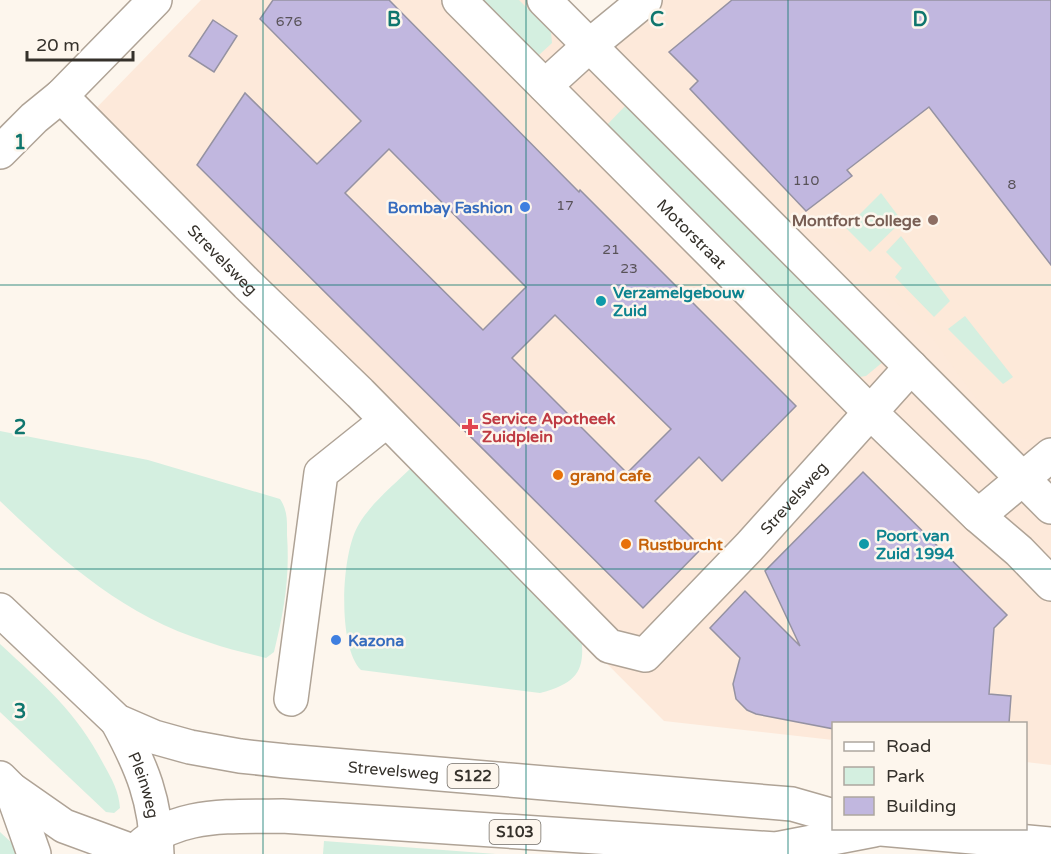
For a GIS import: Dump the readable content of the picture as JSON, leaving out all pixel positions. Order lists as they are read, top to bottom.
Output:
{
  "streets": {
    "street": [
      "Motorstraat",
      "Strevelsweg",
      "S122",
      "Pleinweg",
      "S103"
    ]
  },
  "crossings": [
    ["Motorstraat", "Strevelsweg"],
    ["Strevelsweg", "Pleinweg"],
    ["Pleinweg", "S103"]
  ],
  "places": {
    "other": [
      "Bombay Fashion",
      "Montfort College",
      "Verzamelgebouw Zuid",
      "grand cafe",
      "Rustburcht",
      "Poort van Zuid 1994",
      "Kazona"
    ],
    "health": ["Service Apotheek Zuidplein"]
  },
  "house_numbers": [
    "676",
    "110",
    "8",
    "17",
    "21",
    "23"
  ],
  "legend": ["Road", "Park", "Building"],
  "scale_bar": "20 m",
  "grid": {
    "columns": ["B", "C", "D"],
    "rows": ["1", "2", "3"]
  }
}
